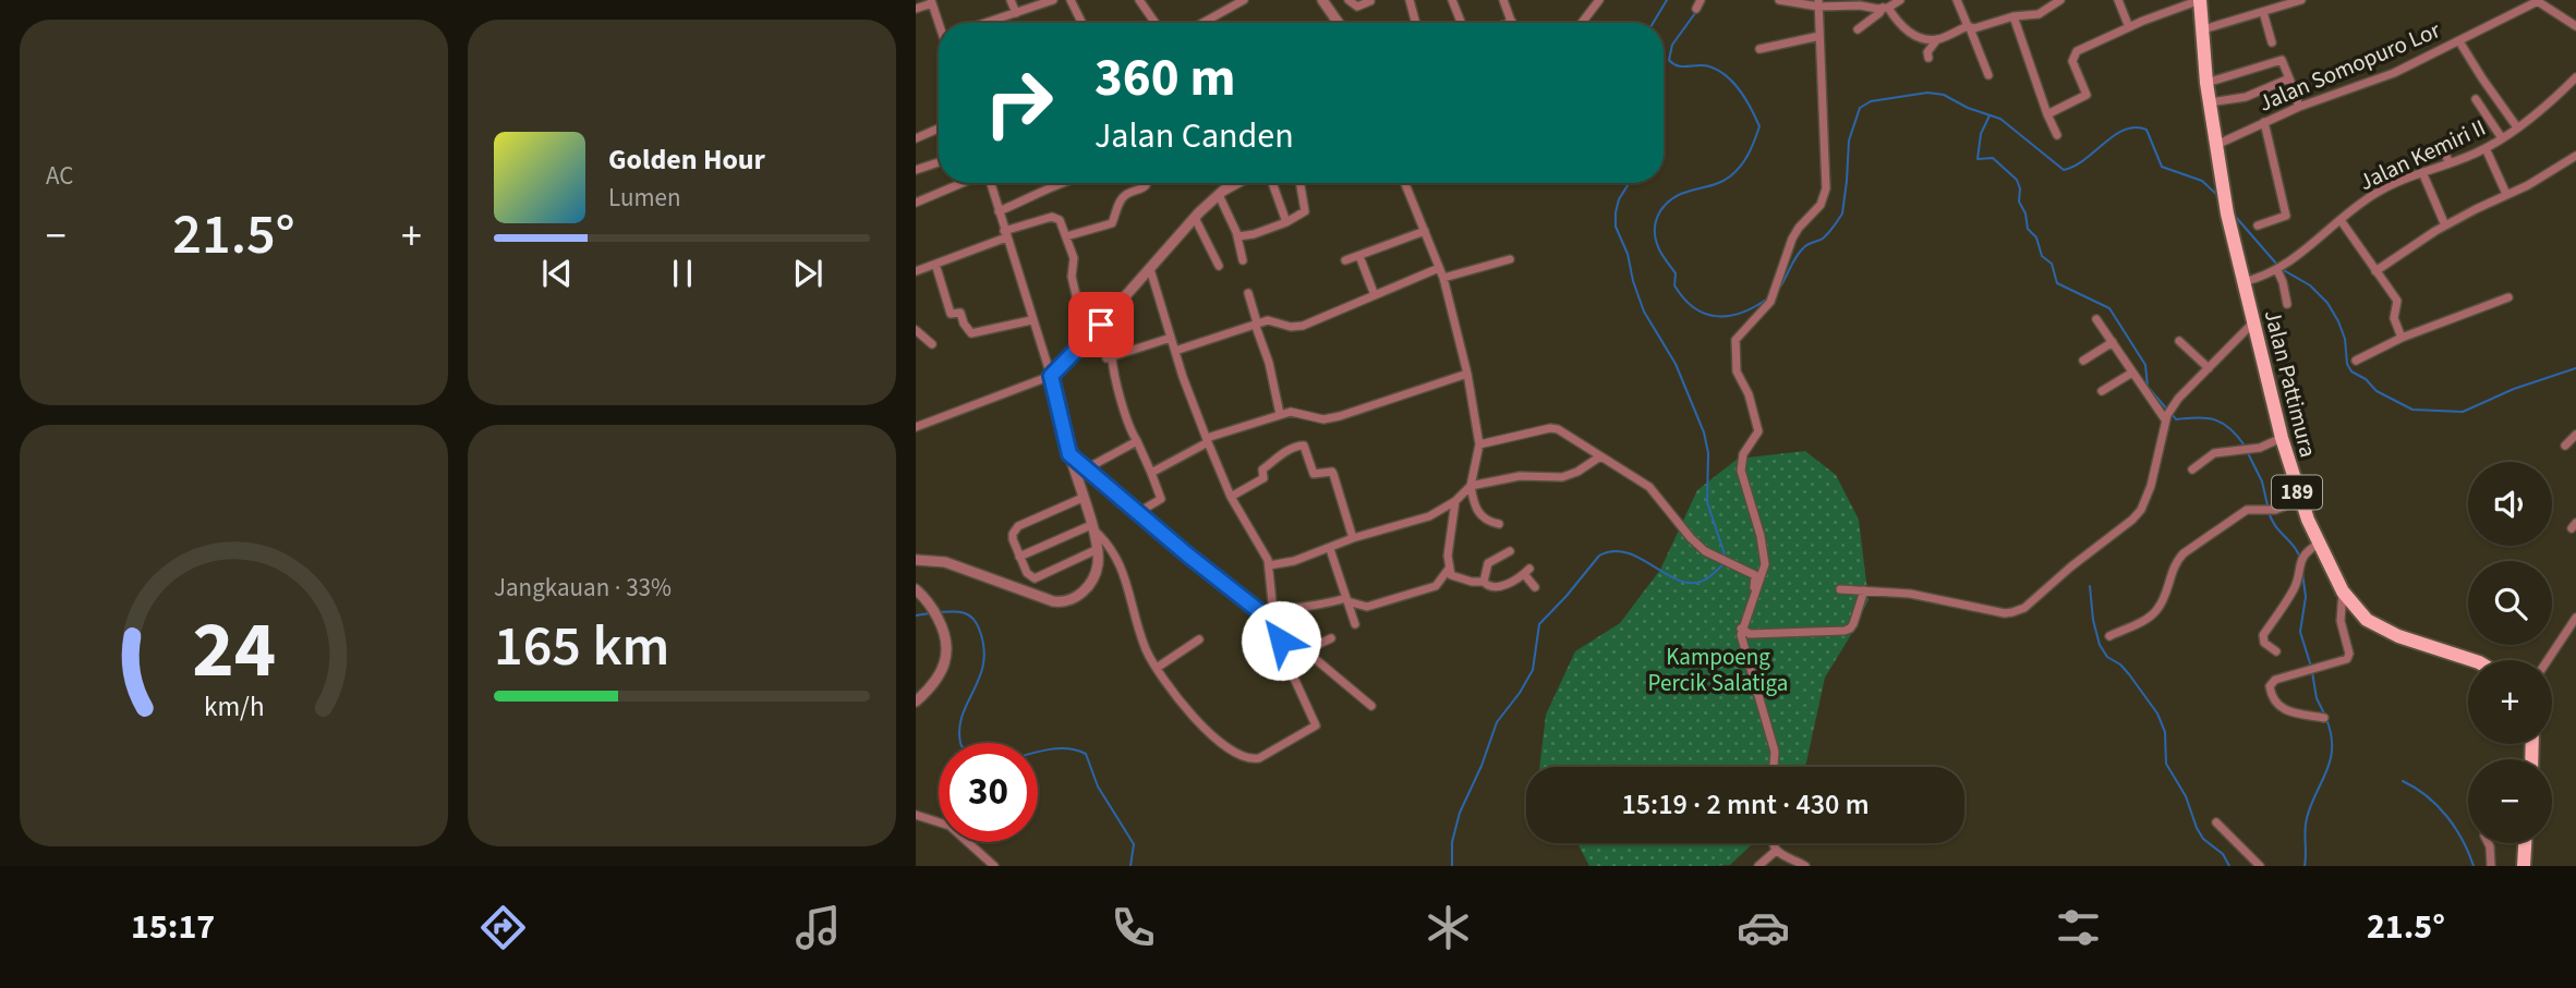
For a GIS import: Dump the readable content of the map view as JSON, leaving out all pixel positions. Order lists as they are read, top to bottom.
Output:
{
  "streets": {
    "main road": ["Jalan Pattimura", "189"],
    "street": ["Jalan Somopuro Lor", "Jalan Kemiri II"]
  },
  "crossings": [
    ["Jalan Somopuro Lor", "Jalan Pattimura"],
    ["Jalan Kemiri II", "Jalan Pattimura"]
  ],
  "parks": ["Kampoeng Percik Salatiga"],
  "page": {
    "tile": [
      "AC",
      ["Jangkauan · 33%", "165 km"]
    ],
    "turn": ["360 m", "Jalan Canden"],
    "song": ["Golden Hour", "Lumen"],
    "heat": ["−", "21.5°", "+"],
    "map_buttons": ["+", "−"],
    "limit": "30",
    "trip": "15:19 · 2 mnt · 430 m",
    "tabs": ["15:17", "21.5°"],
    "gauge": ["24", "km/h"]
  }
}
